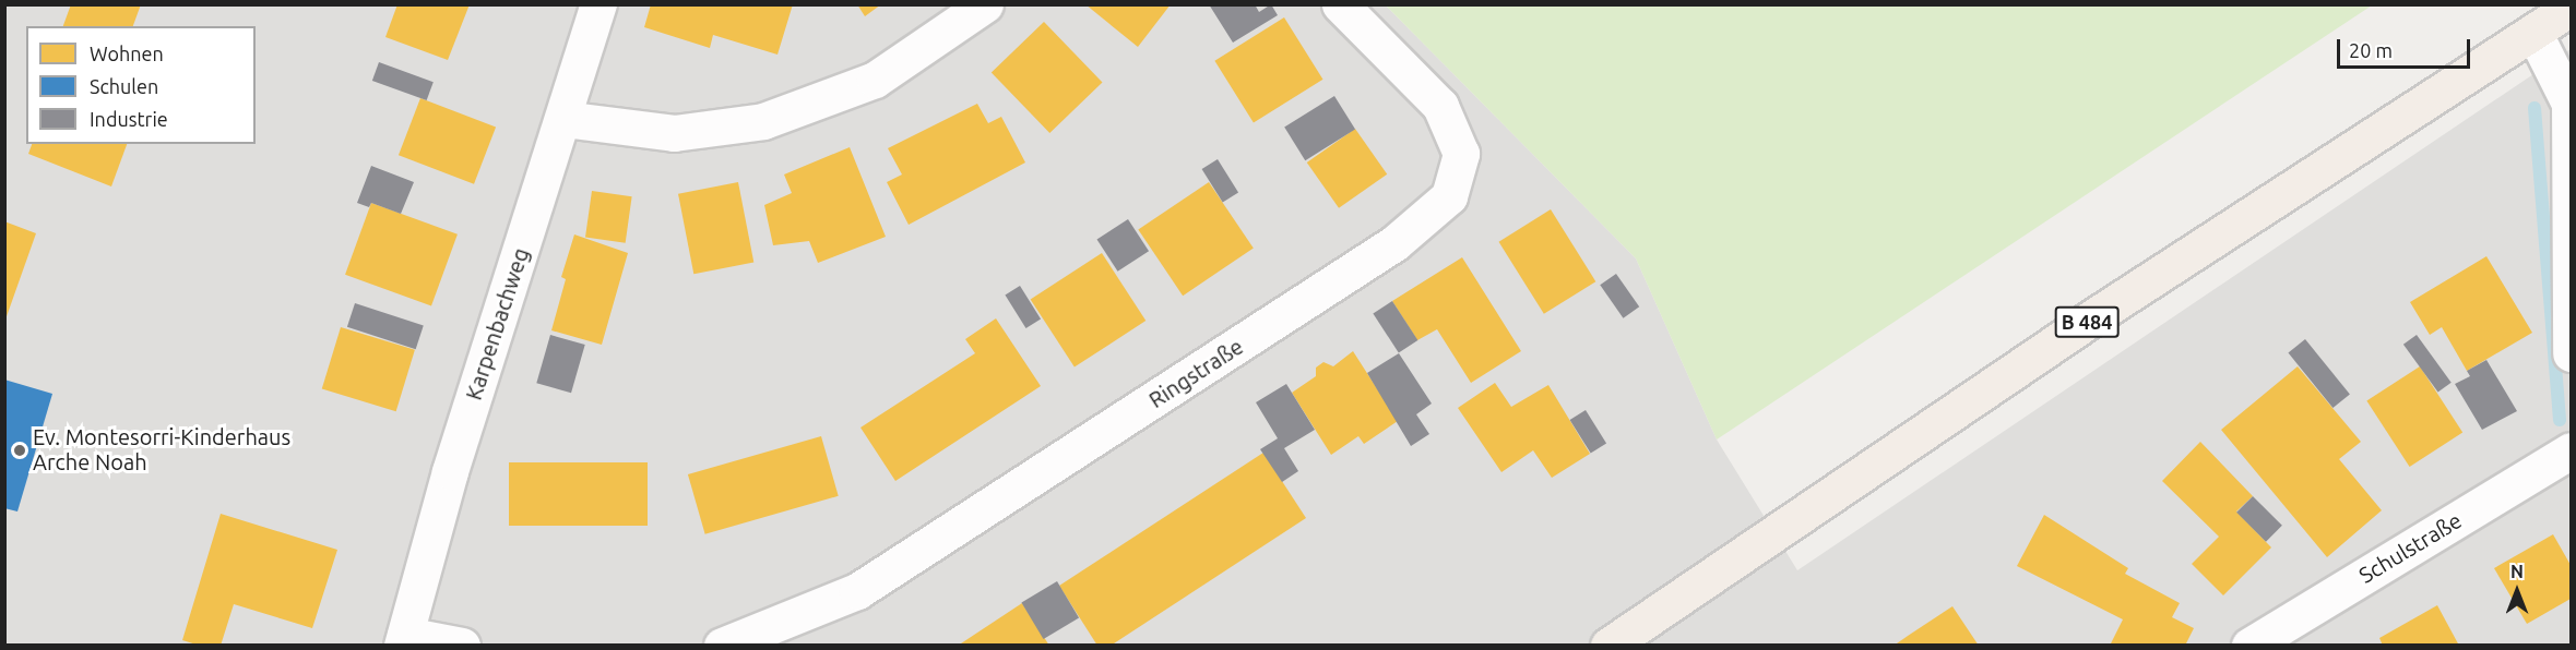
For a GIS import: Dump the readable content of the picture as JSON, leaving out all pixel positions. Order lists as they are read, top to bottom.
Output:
{
  "streets": {
    "main road": ["B 484"],
    "street": ["Karpenbachweg", "Ringstraße", "Schulstraße"]
  },
  "places": ["Ev. Montesorri-Kinderhaus Arche Noah"],
  "legend": ["Wohnen", "Schulen", "Industrie"],
  "scale_bar": "20 m",
  "north": "top"
}
